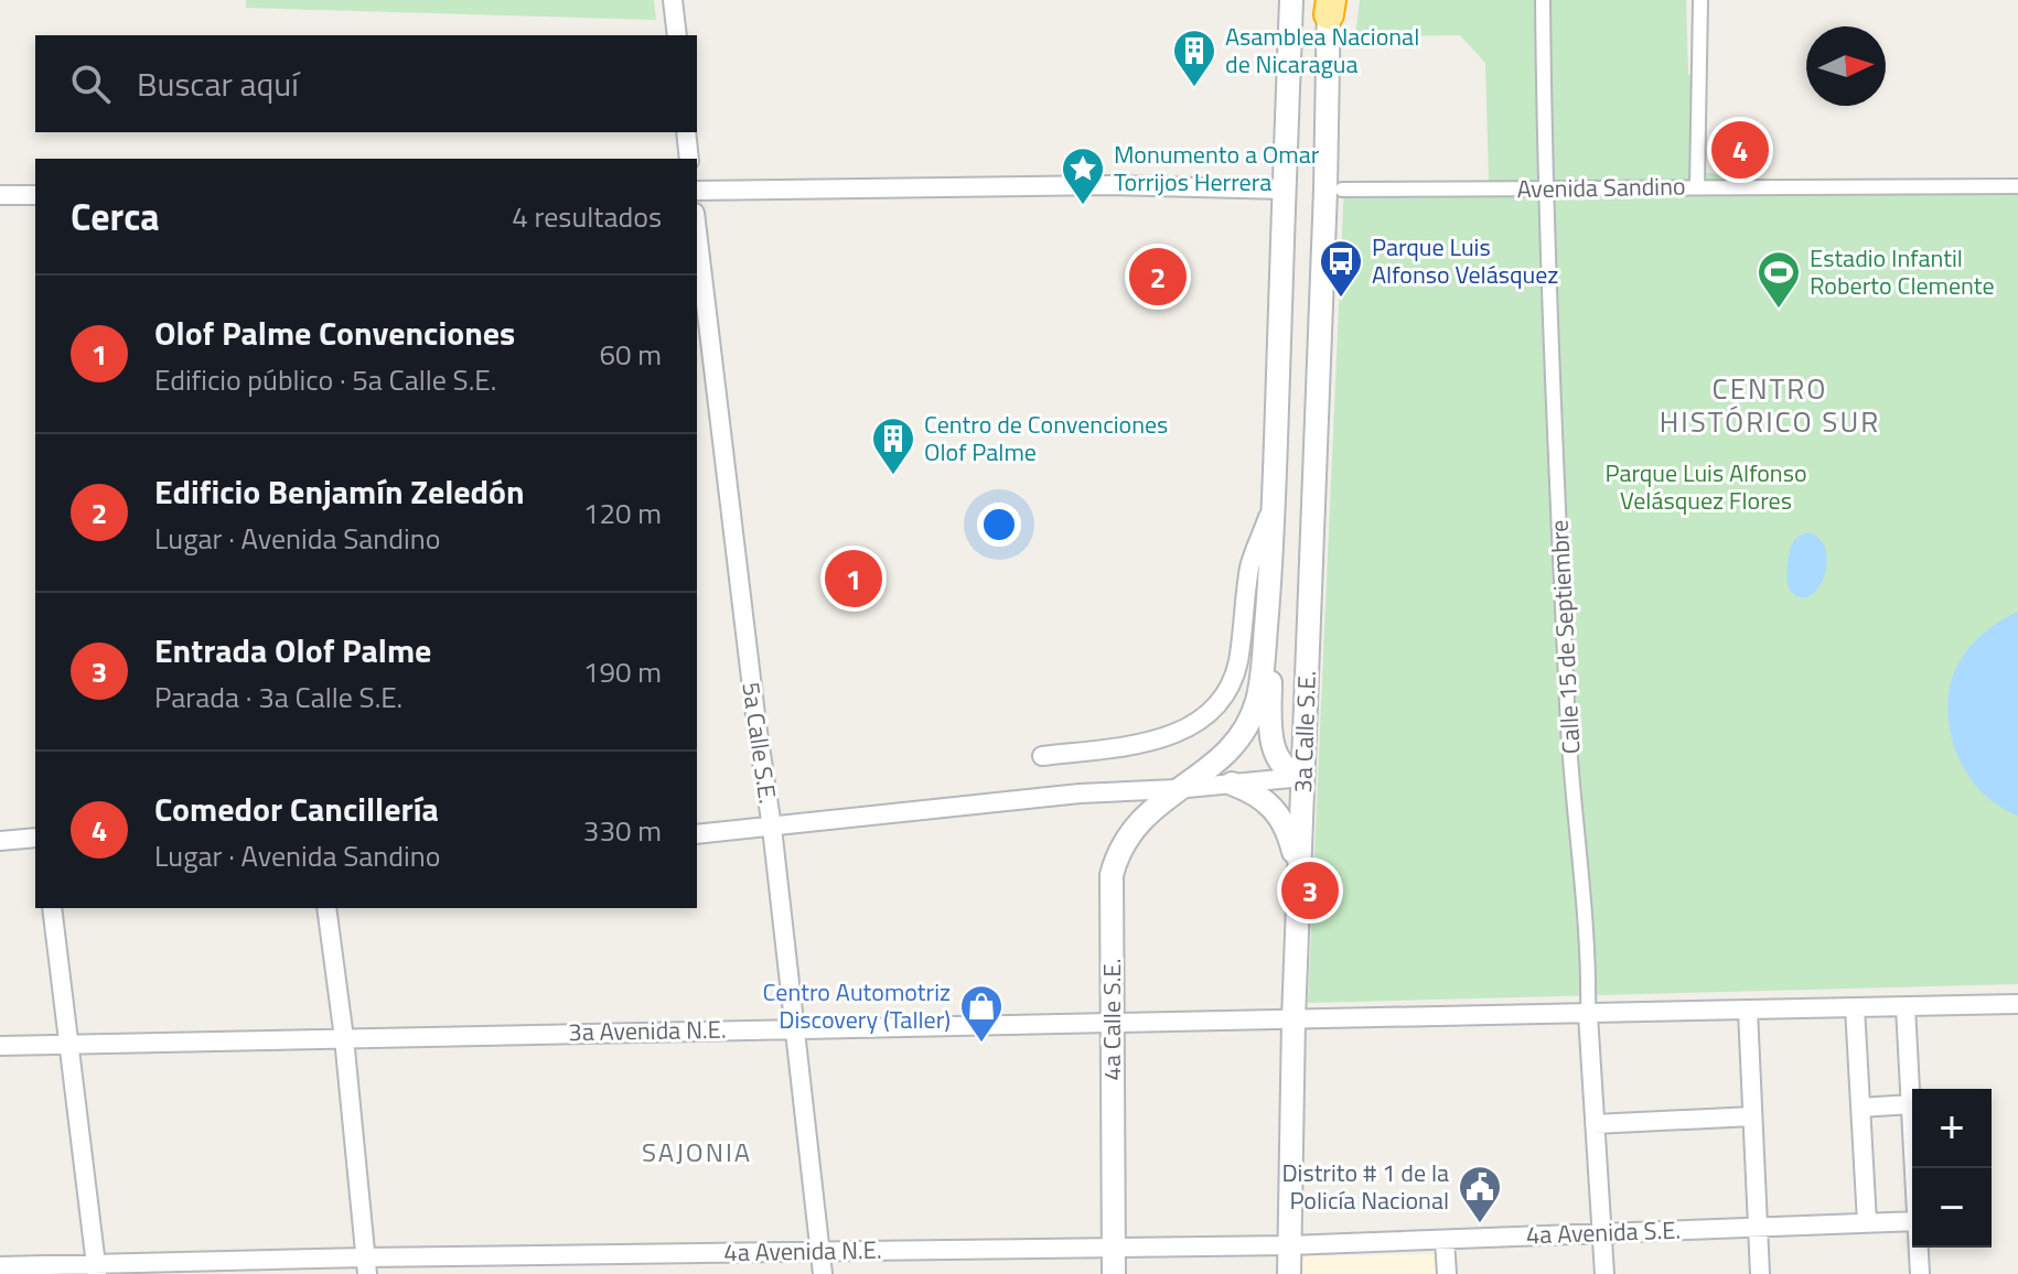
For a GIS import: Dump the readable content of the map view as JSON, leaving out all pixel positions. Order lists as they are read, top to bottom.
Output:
{
  "streets": {
    "street": [
      "Avenida Sandino",
      "Calle 15 de Septiembre",
      "3a Calle S.E.",
      "5a Calle S.E.",
      "4a Calle S.E.",
      "3a Avenida N.E.",
      "4a Avenida S.E.",
      "4a Avenida N.E."
    ]
  },
  "crossings": [
    ["Avenida Sandino", "Calle 15 de Septiembre"],
    ["Avenida Sandino", "3a Calle S.E."],
    ["Calle 15 de Septiembre", "3a Avenida N.E."],
    ["Calle 15 de Septiembre", "4a Avenida S.E."],
    ["3a Calle S.E.", "4a Calle S.E."],
    ["3a Calle S.E.", "3a Avenida N.E."],
    ["3a Calle S.E.", "4a Avenida S.E."],
    ["3a Calle S.E.", "4a Avenida N.E."],
    ["5a Calle S.E.", "3a Avenida N.E."],
    ["5a Calle S.E.", "4a Avenida N.E."],
    ["4a Calle S.E.", "3a Avenida N.E."],
    ["4a Calle S.E.", "4a Avenida N.E."],
    ["4a Avenida S.E.", "4a Avenida N.E."]
  ],
  "districts": ["CENTRO HISTÓRICO SUR", "SAJONIA"],
  "parks": ["Parque Luis Alfonso Velásquez Flores"],
  "places": {
    "building": ["Asamblea Nacional de Nicaragua", "Centro de Convenciones Olof Palme"],
    "place": ["Monumento a Omar Torrijos Herrera"],
    "bus stop": ["Parque Luis Alfonso Velásquez"],
    "sports": ["Estadio Infantil Roberto Clemente"],
    "shop": ["Centro Automotriz Discovery (Taller)"],
    "public building": ["Distrito # 1 de la Policía Nacional"]
  },
  "north": "right",
  "page": {
    "search": "Buscar aquí",
    "pins": [
      "4",
      "2",
      "1",
      "3"
    ],
    "heading": ["Cerca", "4 resultados"],
    "list": [
      {
        "mark": "1",
        "name": "Olof Palme Convenciones",
        "note": "Edificio público · 5a Calle S.E.",
        "value": "60 m"
      },
      {
        "mark": "2",
        "name": "Edificio Benjamín Zeledón",
        "note": "Lugar · Avenida Sandino",
        "value": "120 m"
      },
      {
        "mark": "3",
        "name": "Entrada Olof Palme",
        "note": "Parada · 3a Calle S.E.",
        "value": "190 m"
      },
      {
        "mark": "4",
        "name": "Comedor Cancillería",
        "note": "Lugar · Avenida Sandino",
        "value": "330 m"
      }
    ],
    "map_buttons": ["+", "−"]
  }
}
